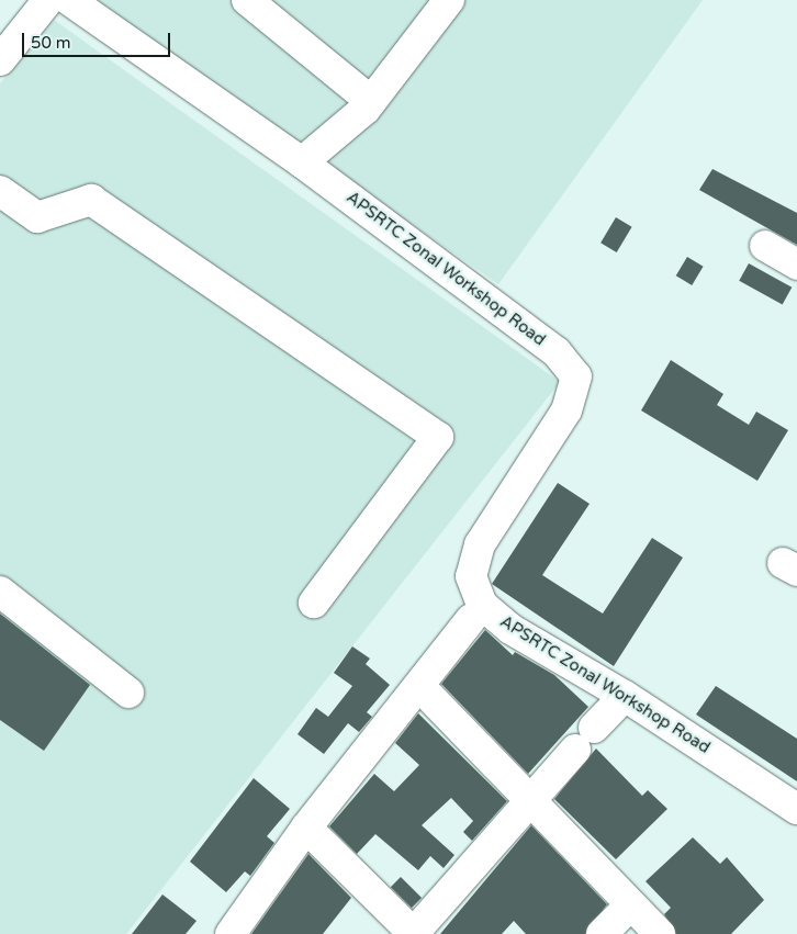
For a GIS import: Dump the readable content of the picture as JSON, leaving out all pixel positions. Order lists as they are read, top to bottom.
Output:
{
  "streets": {
    "street": ["APSRTC Zonal Workshop Road"]
  },
  "scale_bar": "50 m"
}
